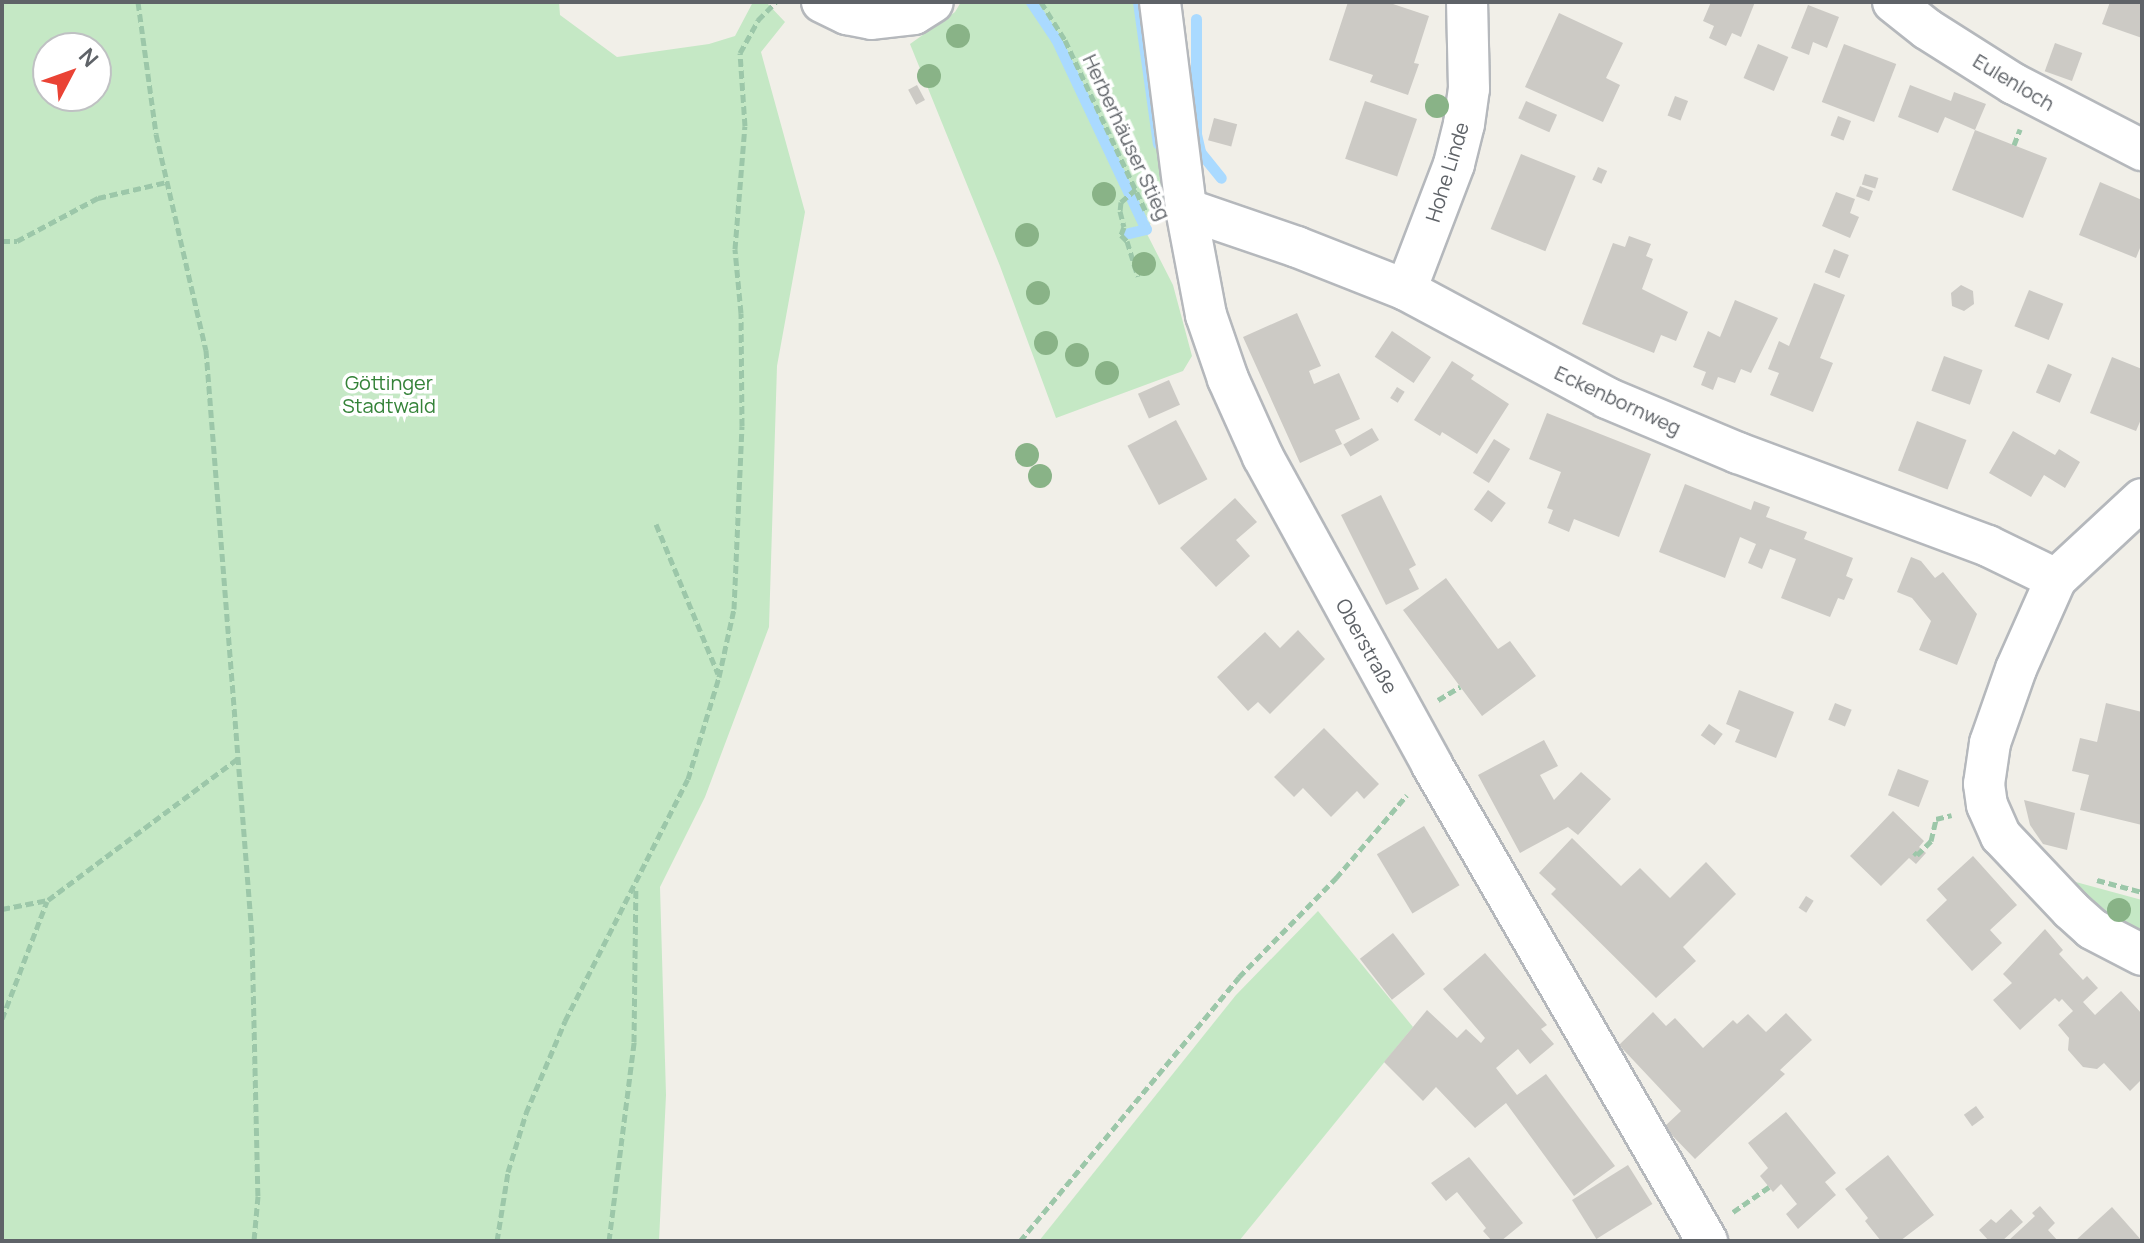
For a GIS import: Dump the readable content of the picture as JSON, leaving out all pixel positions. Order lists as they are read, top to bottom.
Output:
{
  "streets": {
    "street": [
      "Eulenloch",
      "Hohe Linde",
      "Eckenbornweg",
      "Oberstraße"
    ],
    "path": ["Herberhäuser Stieg"]
  },
  "crossings": [
    ["Herberhäuser Stieg", "Eckenbornweg"],
    ["Herberhäuser Stieg", "Oberstraße"],
    ["Hohe Linde", "Eckenbornweg"],
    ["Eckenbornweg", "Oberstraße"]
  ],
  "parks": ["Göttinger Stadtwald"],
  "north": "top right"
}
